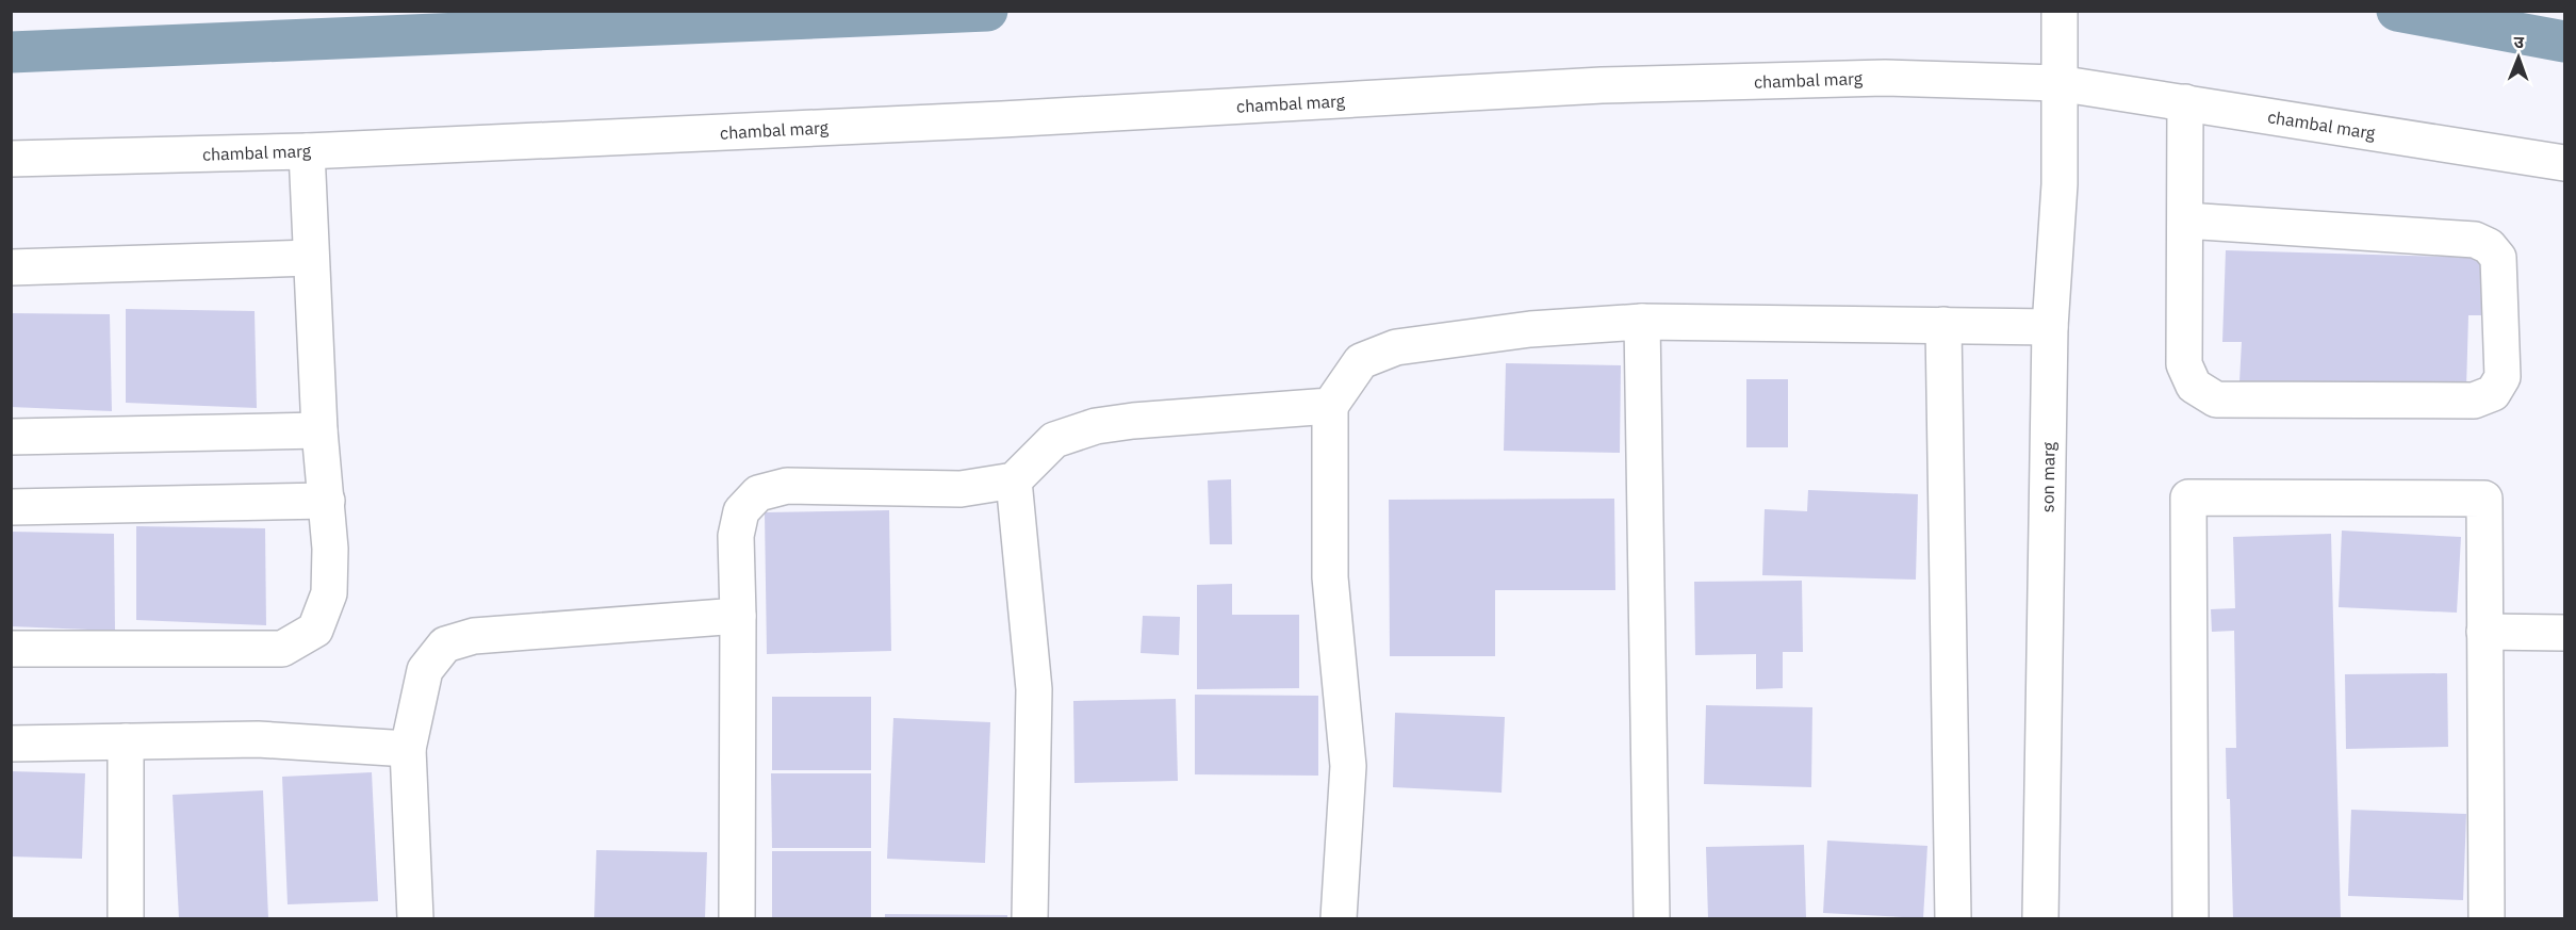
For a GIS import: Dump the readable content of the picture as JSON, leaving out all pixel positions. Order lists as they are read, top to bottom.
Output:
{
  "streets": {
    "street": ["chambal marg", "son marg"]
  },
  "crossings": [
    ["chambal marg", "son marg"]
  ],
  "north": "top"
}
